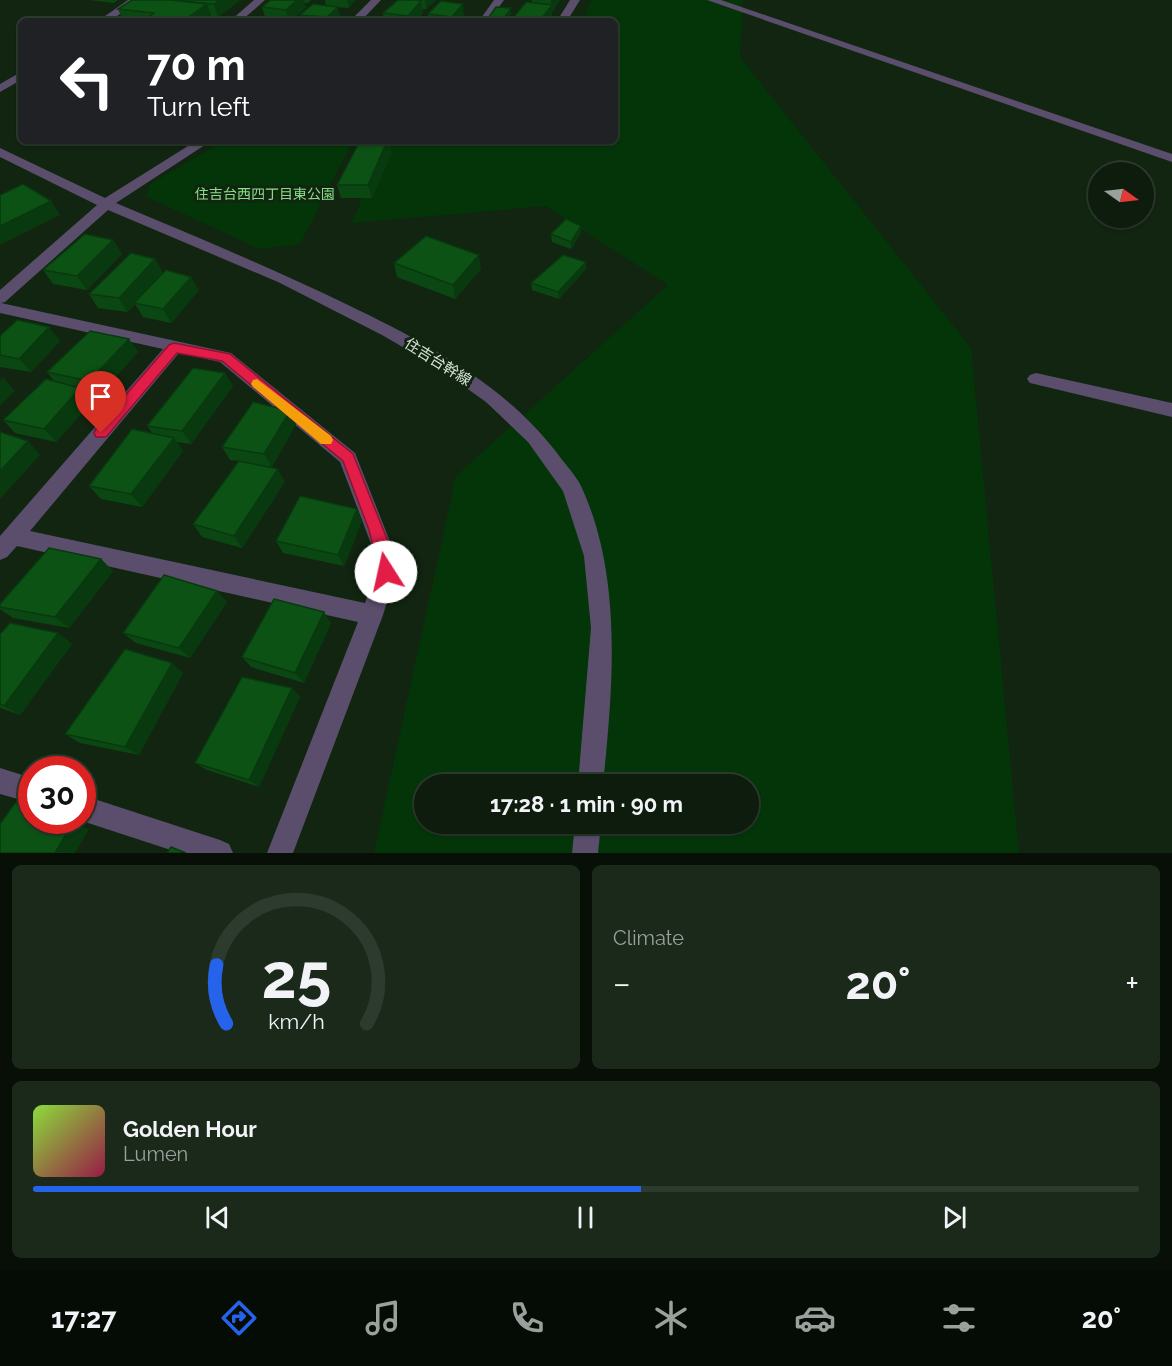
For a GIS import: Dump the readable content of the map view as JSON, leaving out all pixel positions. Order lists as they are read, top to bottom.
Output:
{
  "streets": {
    "street": ["住吉台幹線"]
  },
  "parks": ["住吉台西四丁目東公園"],
  "north": "right",
  "page": {
    "turn": ["70 m", "Turn left"],
    "limit": "30",
    "trip": "17:28 · 1 min · 90 m",
    "tile": "Climate",
    "heat": ["−", "20°", "+"],
    "song": ["Golden Hour", "Lumen"],
    "tabs": ["17:27", "20°"],
    "gauge": ["25", "km/h"]
  }
}
